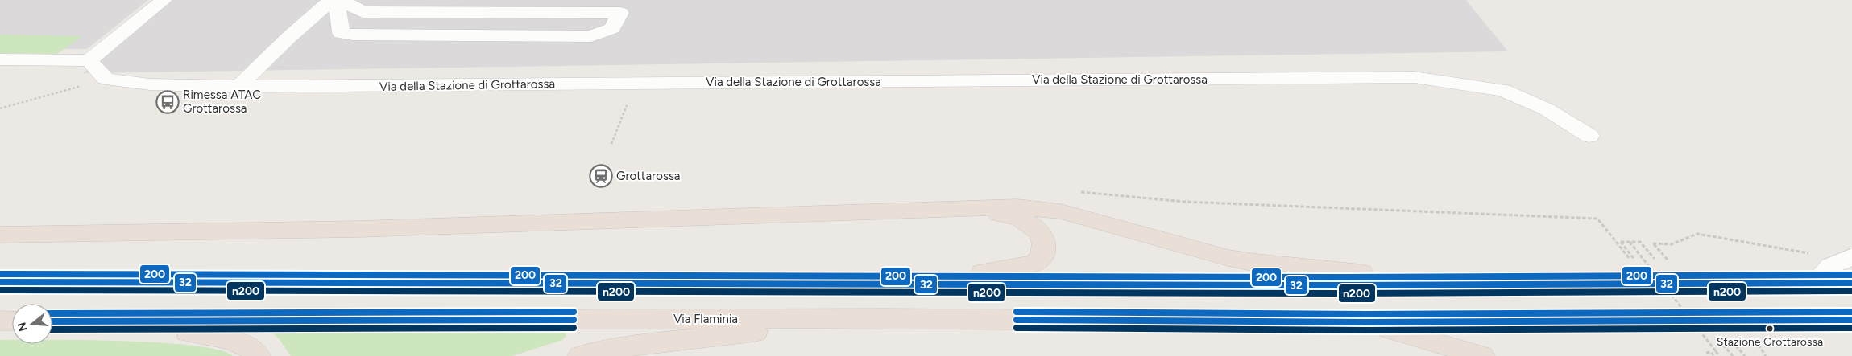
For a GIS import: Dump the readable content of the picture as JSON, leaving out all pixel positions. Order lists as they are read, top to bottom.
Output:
{
  "streets": {
    "highway": ["Via Flaminia"],
    "street": ["Via della Stazione di Grottarossa"]
  },
  "places": {
    "bus stop": ["Rimessa ATAC Grottarossa"],
    "station": ["Grottarossa"],
    "other": ["Stazione Grottarossa"]
  },
  "lines": ["transit line 200", "transit line 32", "transit line n200"],
  "north": "left"
}
